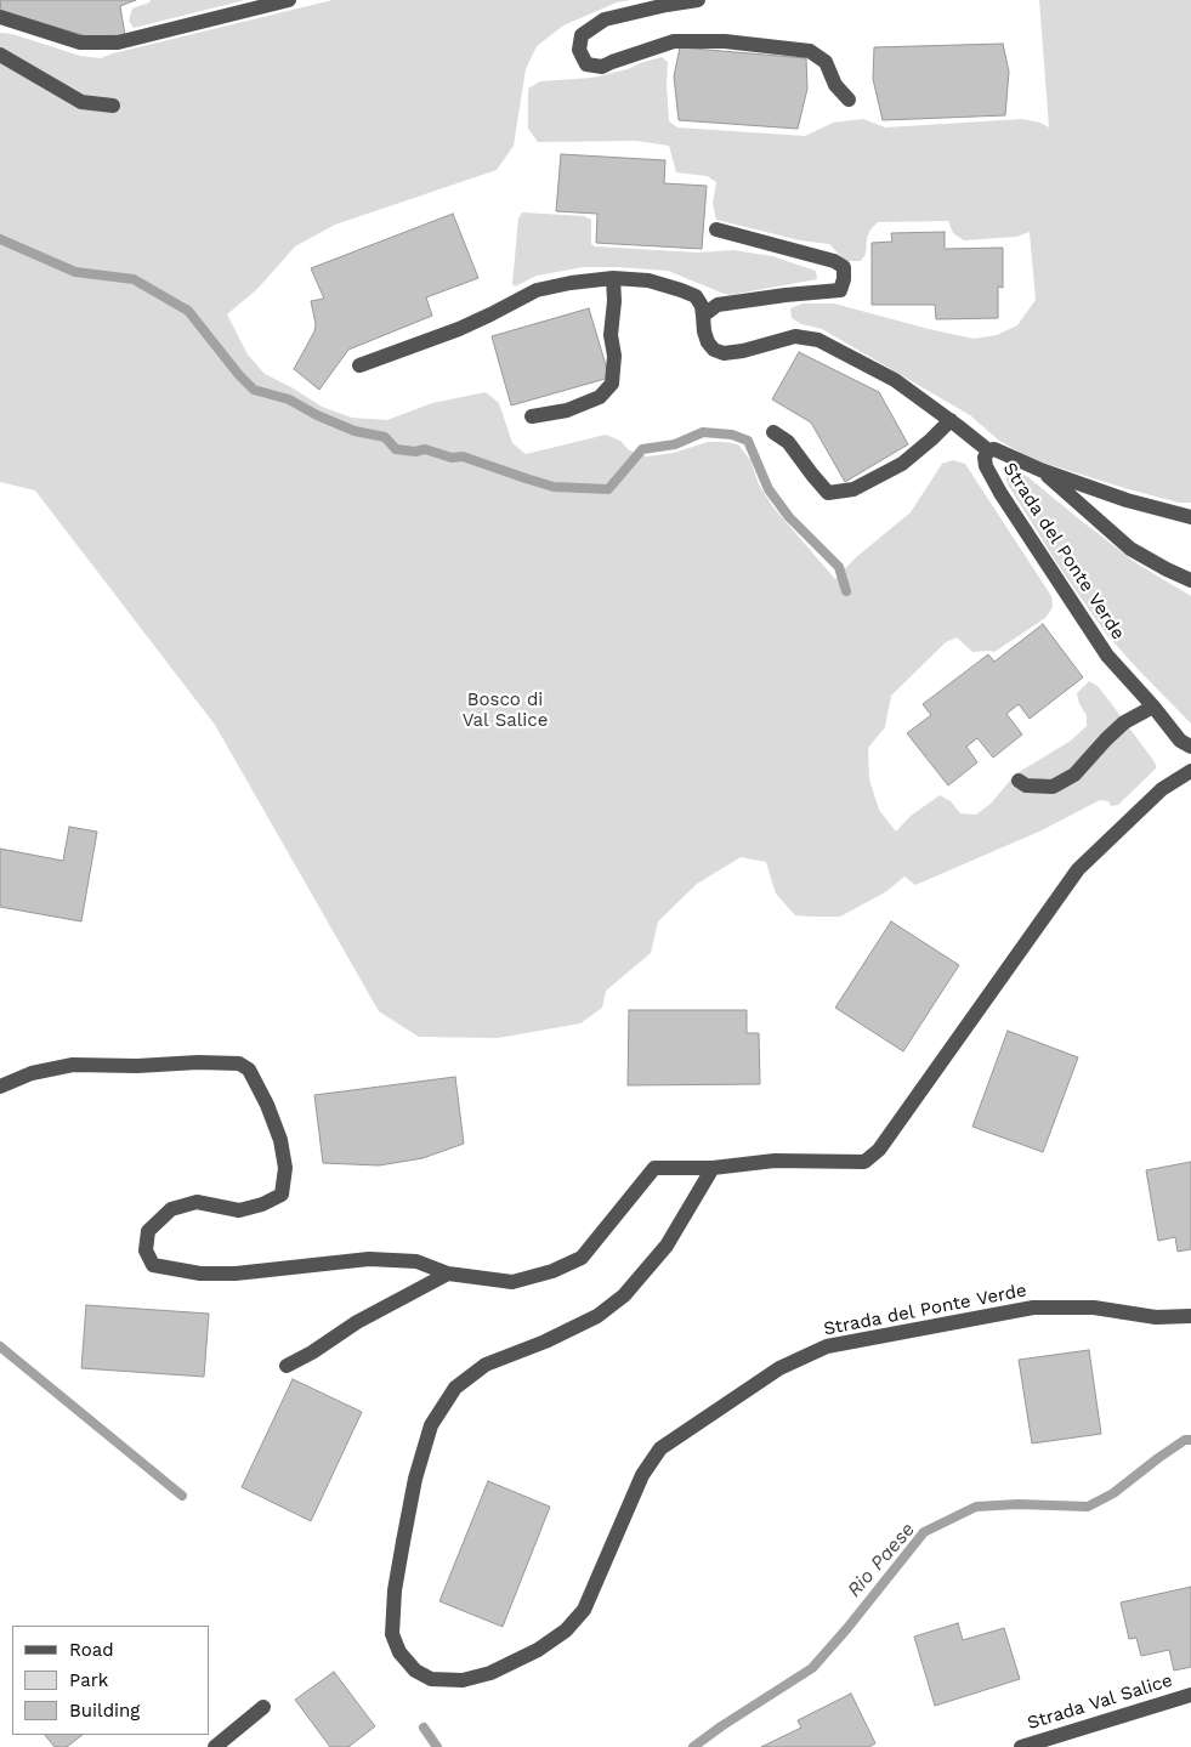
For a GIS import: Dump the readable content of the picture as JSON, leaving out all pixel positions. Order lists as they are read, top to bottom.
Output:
{
  "streets": {
    "street": ["Strada del Ponte Verde", "Strada Val Salice"]
  },
  "water": ["Rio Paese"],
  "parks": ["Bosco di Val Salice"],
  "legend": ["Road", "Park", "Building"]
}
